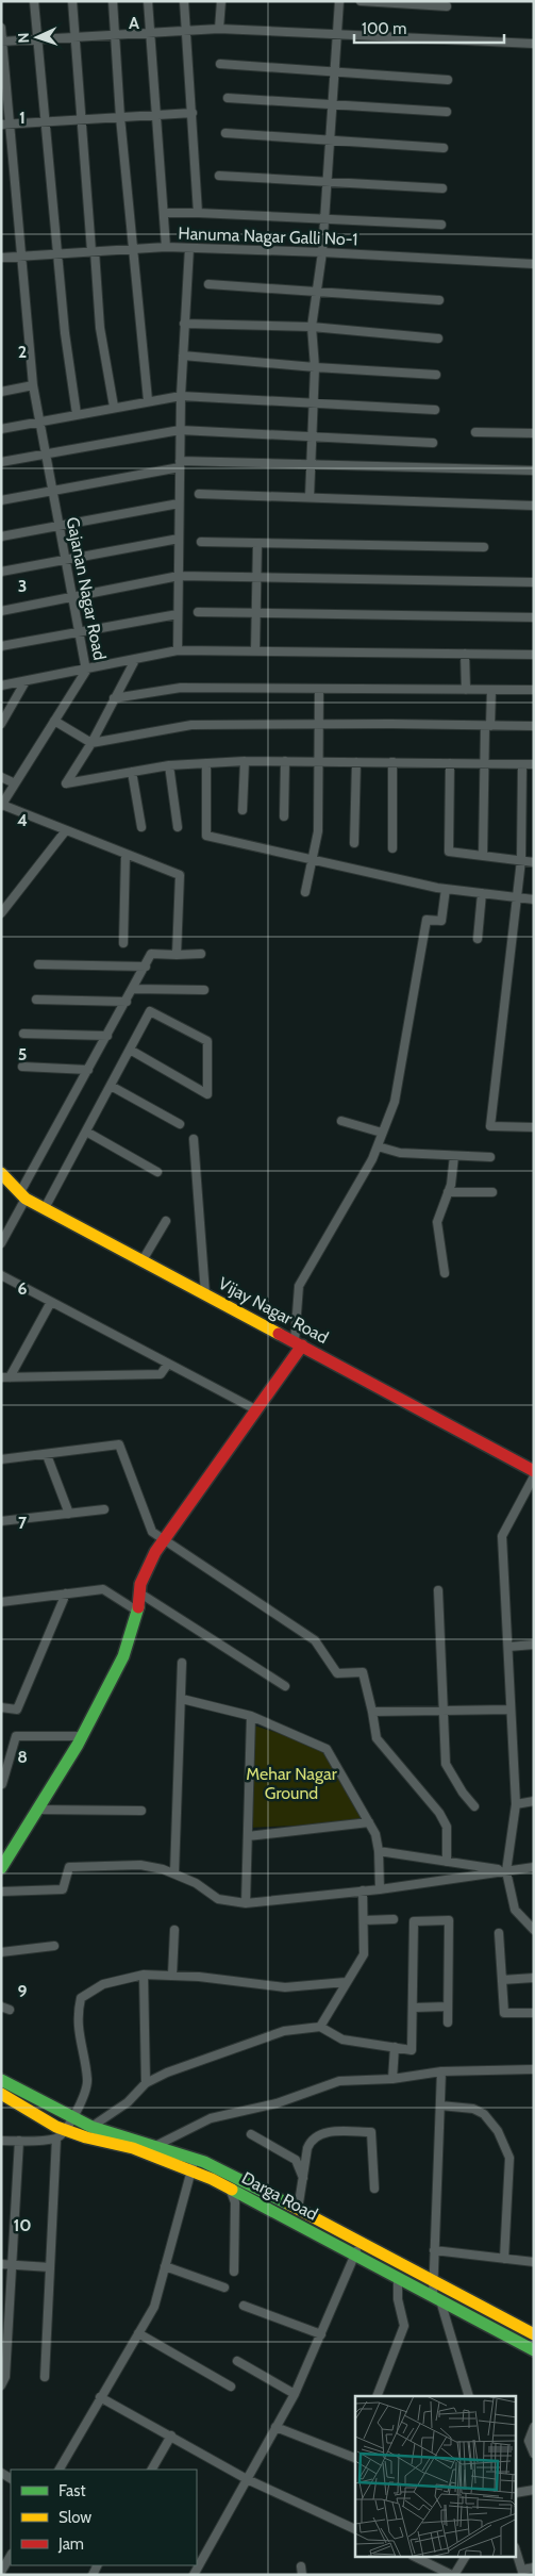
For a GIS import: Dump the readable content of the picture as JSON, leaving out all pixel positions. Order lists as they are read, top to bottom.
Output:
{
  "streets": {
    "street": [
      "Hanuma Nagar Galli No-1",
      "Gajanan Nagar Road",
      "Vijay Nagar Road",
      "Darga Road"
    ]
  },
  "crossings": [
    ["Hanuma Nagar Galli No-1", "Gajanan Nagar Road"]
  ],
  "parks": ["Mehar Nagar Ground"],
  "legend": ["Fast", "Slow", "Jam"],
  "scale_bar": "100 m",
  "north": "left",
  "grid": {
    "columns": ["A"],
    "rows": [
      "1",
      "2",
      "3",
      "4",
      "5",
      "6",
      "7",
      "8",
      "9",
      "10"
    ]
  }
}
